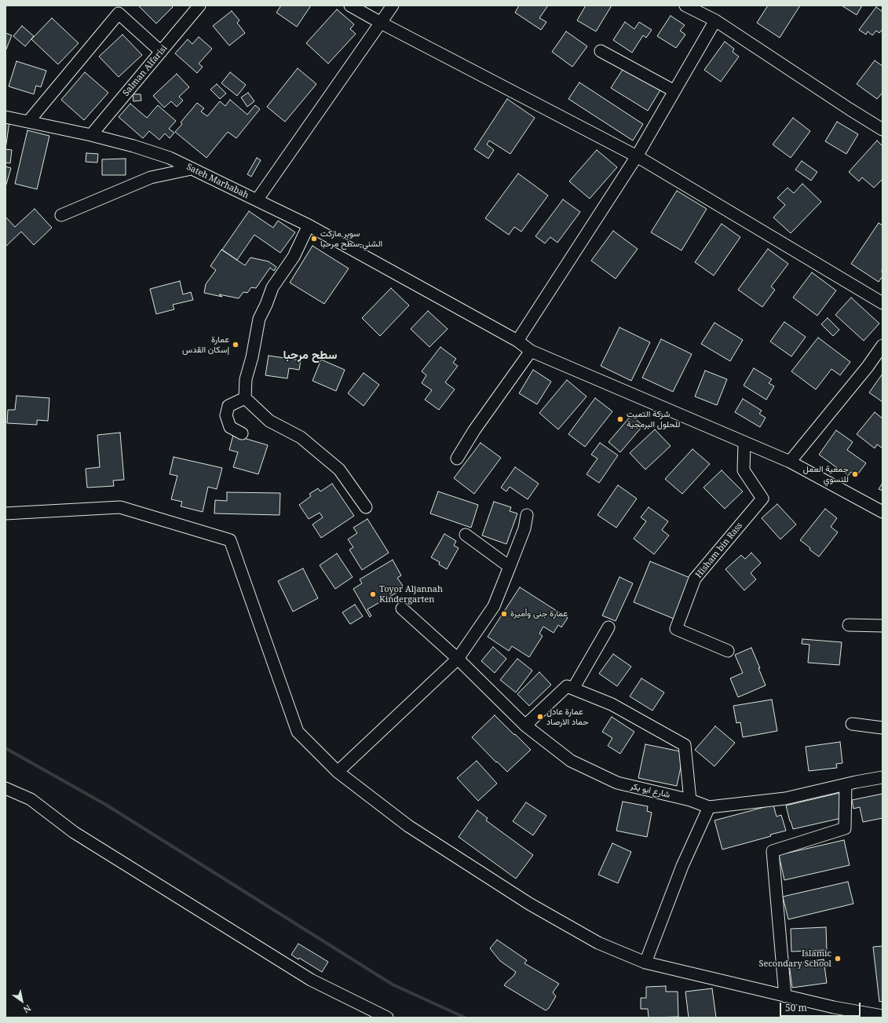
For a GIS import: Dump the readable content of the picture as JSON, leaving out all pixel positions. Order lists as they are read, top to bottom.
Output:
{
  "streets": {
    "street": [
      "Salman Alfarisi",
      "Sateh Marhabah",
      "Hisham bin Rass",
      "شارع ابو بكر"
    ]
  },
  "crossings": [
    ["Salman Alfarisi", "Sateh Marhabah"]
  ],
  "districts": ["سطح مرحبا"],
  "places": [
    "سوبر ماركت الشني-سطح مرحبا",
    "عمارة إسكان القدس",
    "شركة التميت للحلول البرمجية",
    "جمعية العمل للنسوي",
    "Toyor Aljannah Kindergarten",
    "عمارة جنى وأميرة",
    "عمارة عادل حماد الارصاد",
    "Islamic Secondary School"
  ],
  "scale_bar": "50 m",
  "north": "bottom right"
}
